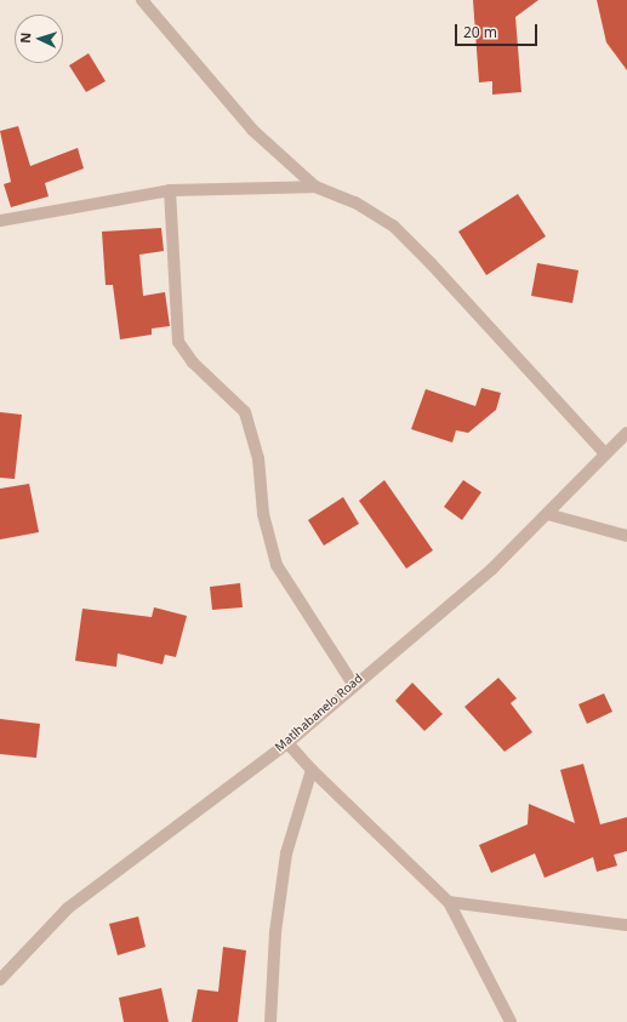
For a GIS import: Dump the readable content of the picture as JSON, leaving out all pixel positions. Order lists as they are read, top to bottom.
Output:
{
  "streets": {
    "street": ["Matlhabanelo Road"]
  },
  "scale_bar": "20 m",
  "north": "left"
}
